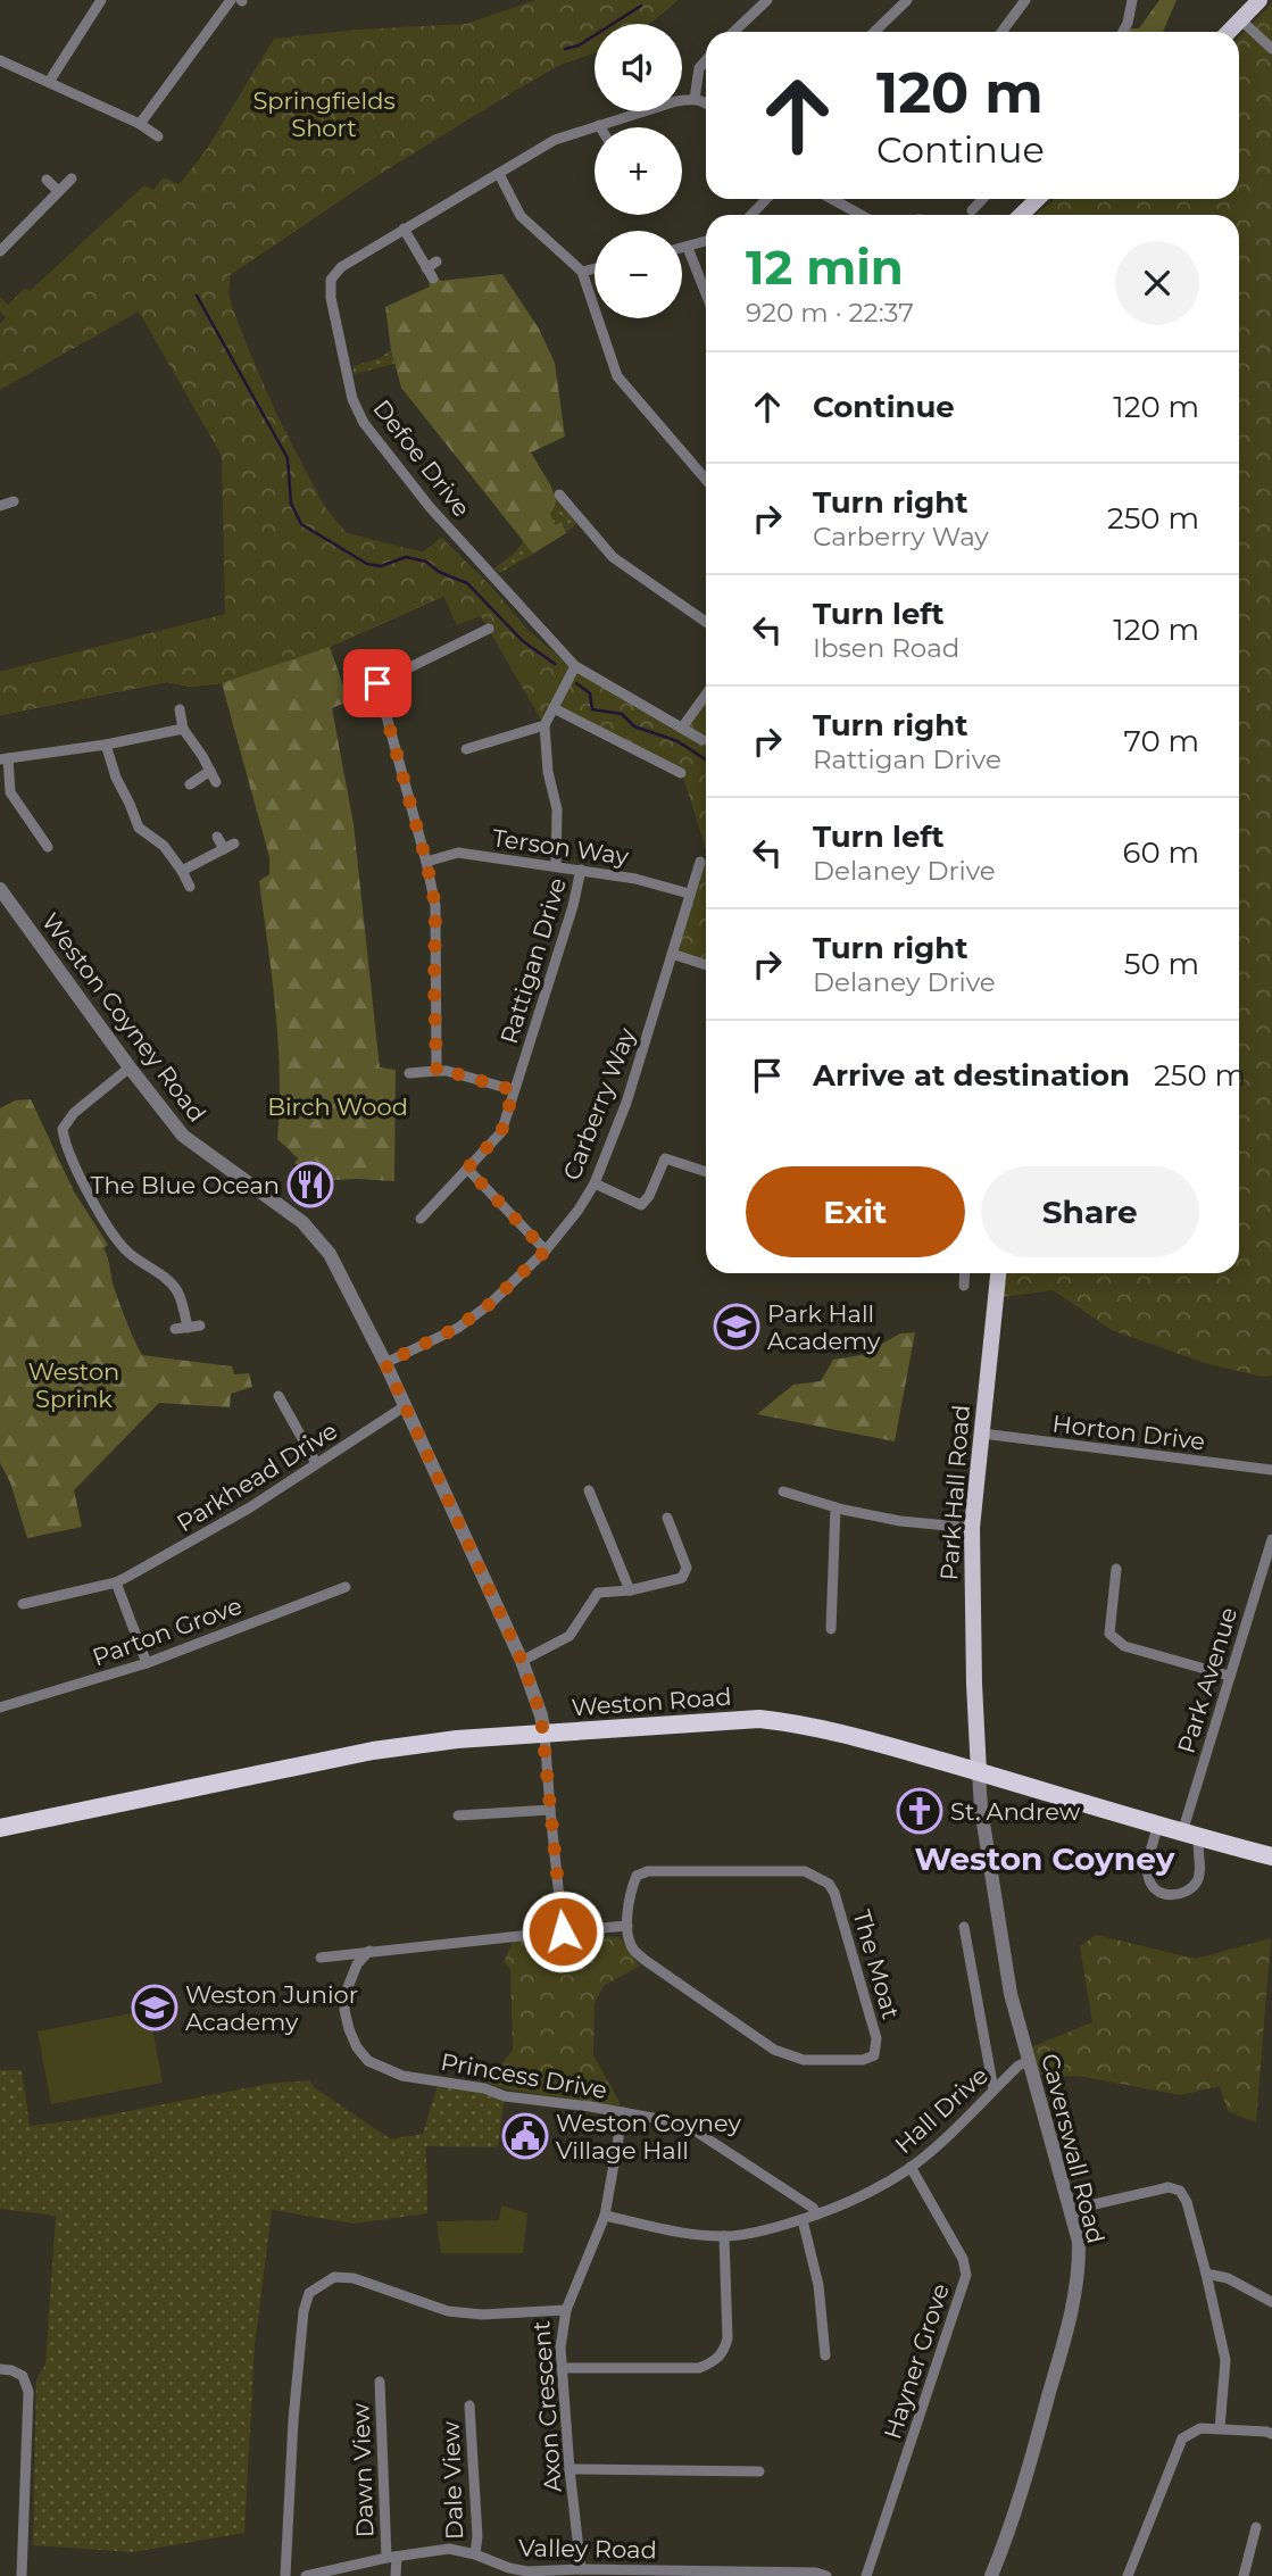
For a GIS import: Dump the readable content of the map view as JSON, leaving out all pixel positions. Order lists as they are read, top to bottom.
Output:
{
  "streets": {
    "highway": ["Weston Road"],
    "main road": ["Park Hall Road"],
    "street": [
      "Defoe Drive",
      "Terson Way",
      "Rattigan Drive",
      "Weston Coyney Road",
      "Carberry Way",
      "Horton Drive",
      "Parkhead Drive",
      "Parton Grove",
      "Park Avenue",
      "The Moat",
      "Princess Drive",
      "Hall Drive",
      "Caverswall Road",
      "Hayner Grove",
      "Axon Crescent",
      "Dawn View",
      "Dale View",
      "Valley Road"
    ]
  },
  "crossings": [
    ["Terson Way", "Rattigan Drive"],
    ["Terson Way", "Carberry Way"],
    ["Weston Coyney Road", "Carberry Way"],
    ["Weston Coyney Road", "Parkhead Drive"],
    ["Weston Coyney Road", "Weston Road"],
    ["Horton Drive", "Park Hall Road"],
    ["Park Hall Road", "Weston Road"],
    ["Park Hall Road", "Caverswall Road"],
    ["Park Avenue", "Weston Road"],
    ["Weston Road", "Caverswall Road"],
    ["Princess Drive", "Hall Drive"],
    ["Hall Drive", "Caverswall Road"],
    ["Hall Drive", "Hayner Grove"],
    ["Axon Crescent", "Valley Road"],
    ["Dawn View", "Valley Road"],
    ["Dale View", "Valley Road"]
  ],
  "districts": ["Weston Coyney"],
  "parks": ["Springfields Short", "Birch Wood", "Weston Sprink"],
  "places": {
    "restaurant": ["The Blue Ocean"],
    "school or university": ["Park Hall Academy", "Weston Junior Academy"],
    "church": ["St. Andrew"],
    "public building": ["Weston Coyney Village Hall"]
  },
  "page": {
    "map_buttons": ["+", "−"],
    "turn": ["120 m", "Continue"],
    "heading": ["12 min", "920 m · 22:37"],
    "list": [
      {
        "name": "Continue",
        "value": "120 m"
      },
      {
        "name": "Turn right",
        "note": "Carberry Way",
        "value": "250 m"
      },
      {
        "name": "Turn left",
        "note": "Ibsen Road",
        "value": "120 m"
      },
      {
        "name": "Turn right",
        "note": "Rattigan Drive",
        "value": "70 m"
      },
      {
        "name": "Turn left",
        "note": "Delaney Drive",
        "value": "60 m"
      },
      {
        "name": "Turn right",
        "note": "Delaney Drive",
        "value": "50 m"
      },
      {
        "name": "Arrive at destination",
        "value": "250 m"
      }
    ],
    "buttons": ["Exit", "Share"]
  }
}
